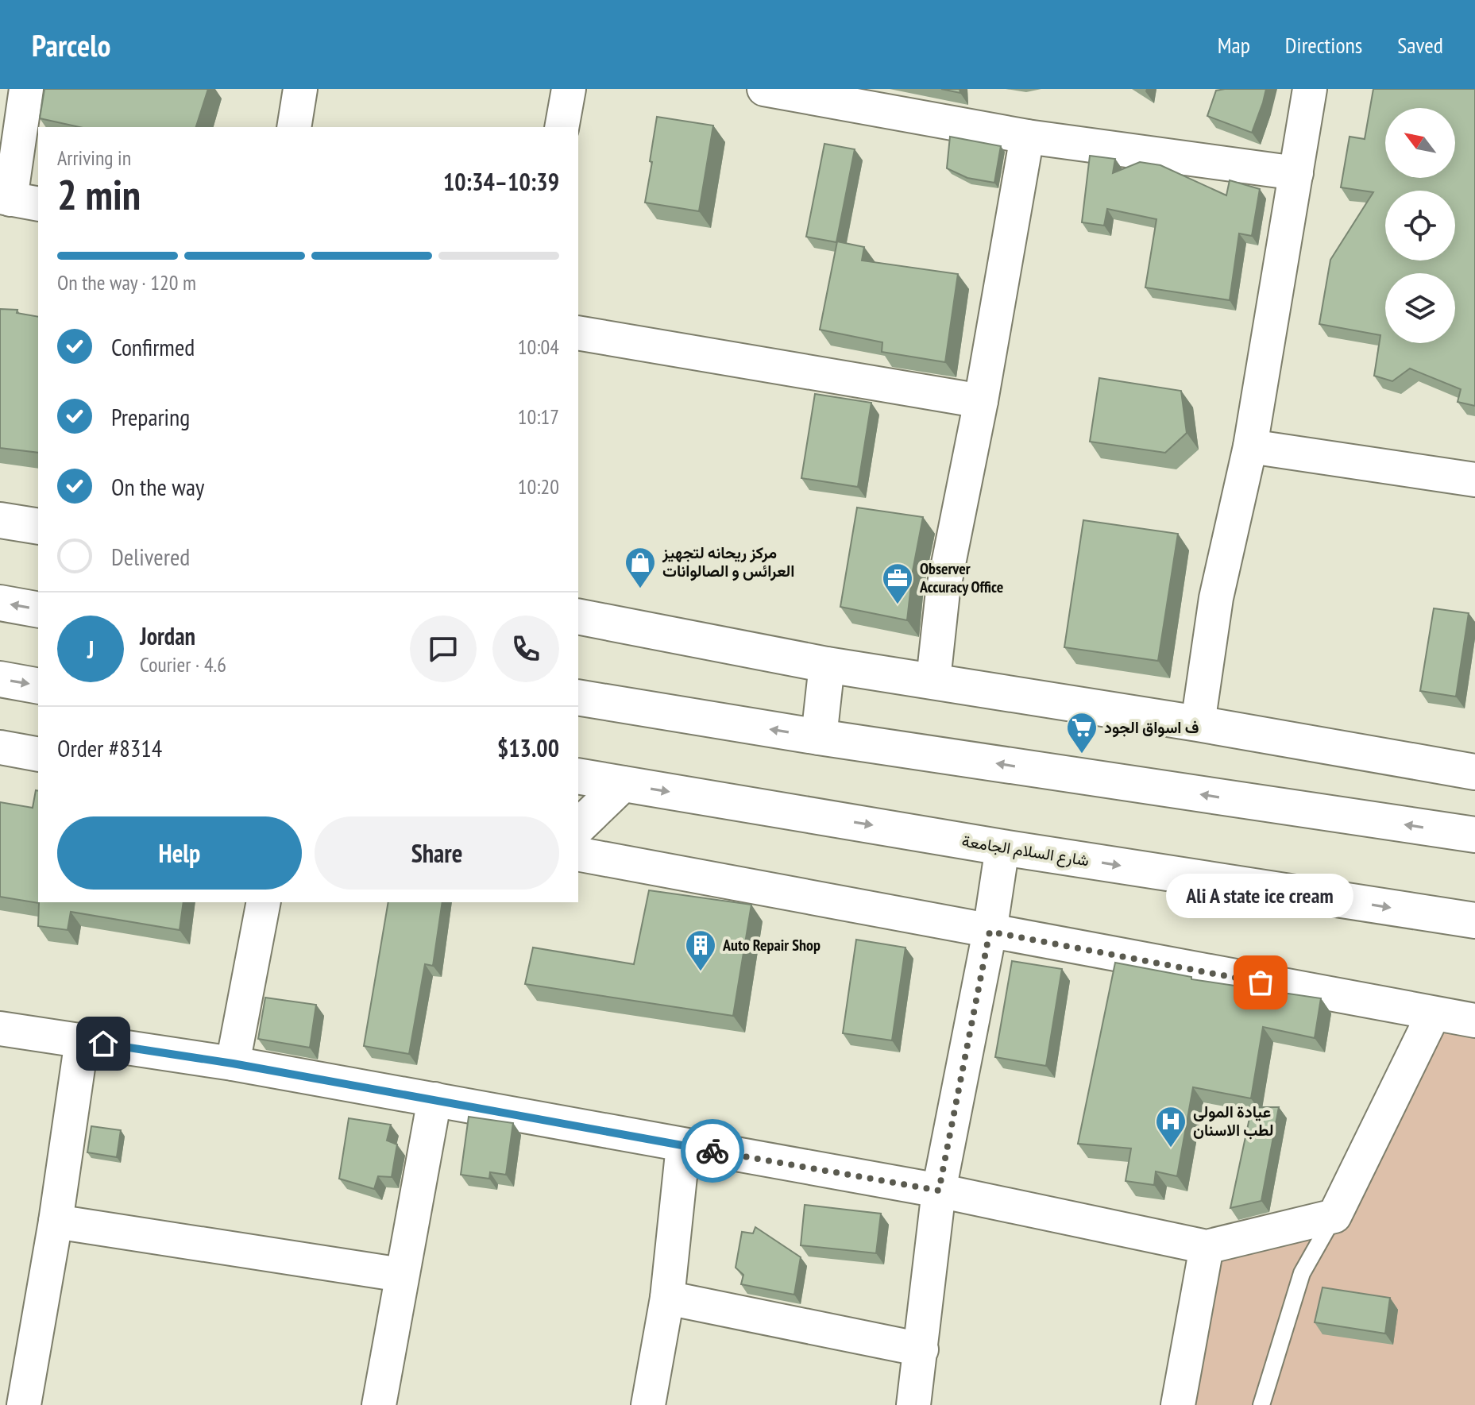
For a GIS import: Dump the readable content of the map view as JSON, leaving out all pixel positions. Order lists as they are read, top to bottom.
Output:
{
  "streets": {
    "main road": ["شارع السلام الجامعة"]
  },
  "places": {
    "shop": ["مركز ريحانه لتجهيز العرائس و الصالوانات"],
    "office": ["Observer Accuracy Office"],
    "supermarket": ["ف اسواق الجود"],
    "building": ["Auto Repair Shop"],
    "other": ["Ali A state ice cream"],
    "hospital": ["عيادة المولى لطب الاسنان"]
  },
  "north": "top left",
  "page": {
    "header": "Parcelo",
    "nav": ["Map", "Directions", "Saved"],
    "heading": ["2 min", "Arriving in", "10:34–10:39"],
    "panel": [
      "Jordan",
      "Courier · 4.6",
      "Order #8314",
      "$13.00"
    ],
    "bar": "On the way · 120 m",
    "list": [
      ["Confirmed", "10:04"],
      ["Preparing", "10:17"],
      ["On the way", "10:20"],
      "Delivered"
    ],
    "round": "J",
    "buttons": ["Help", "Share"],
    "bubble": "Ali A state ice cream"
  }
}
